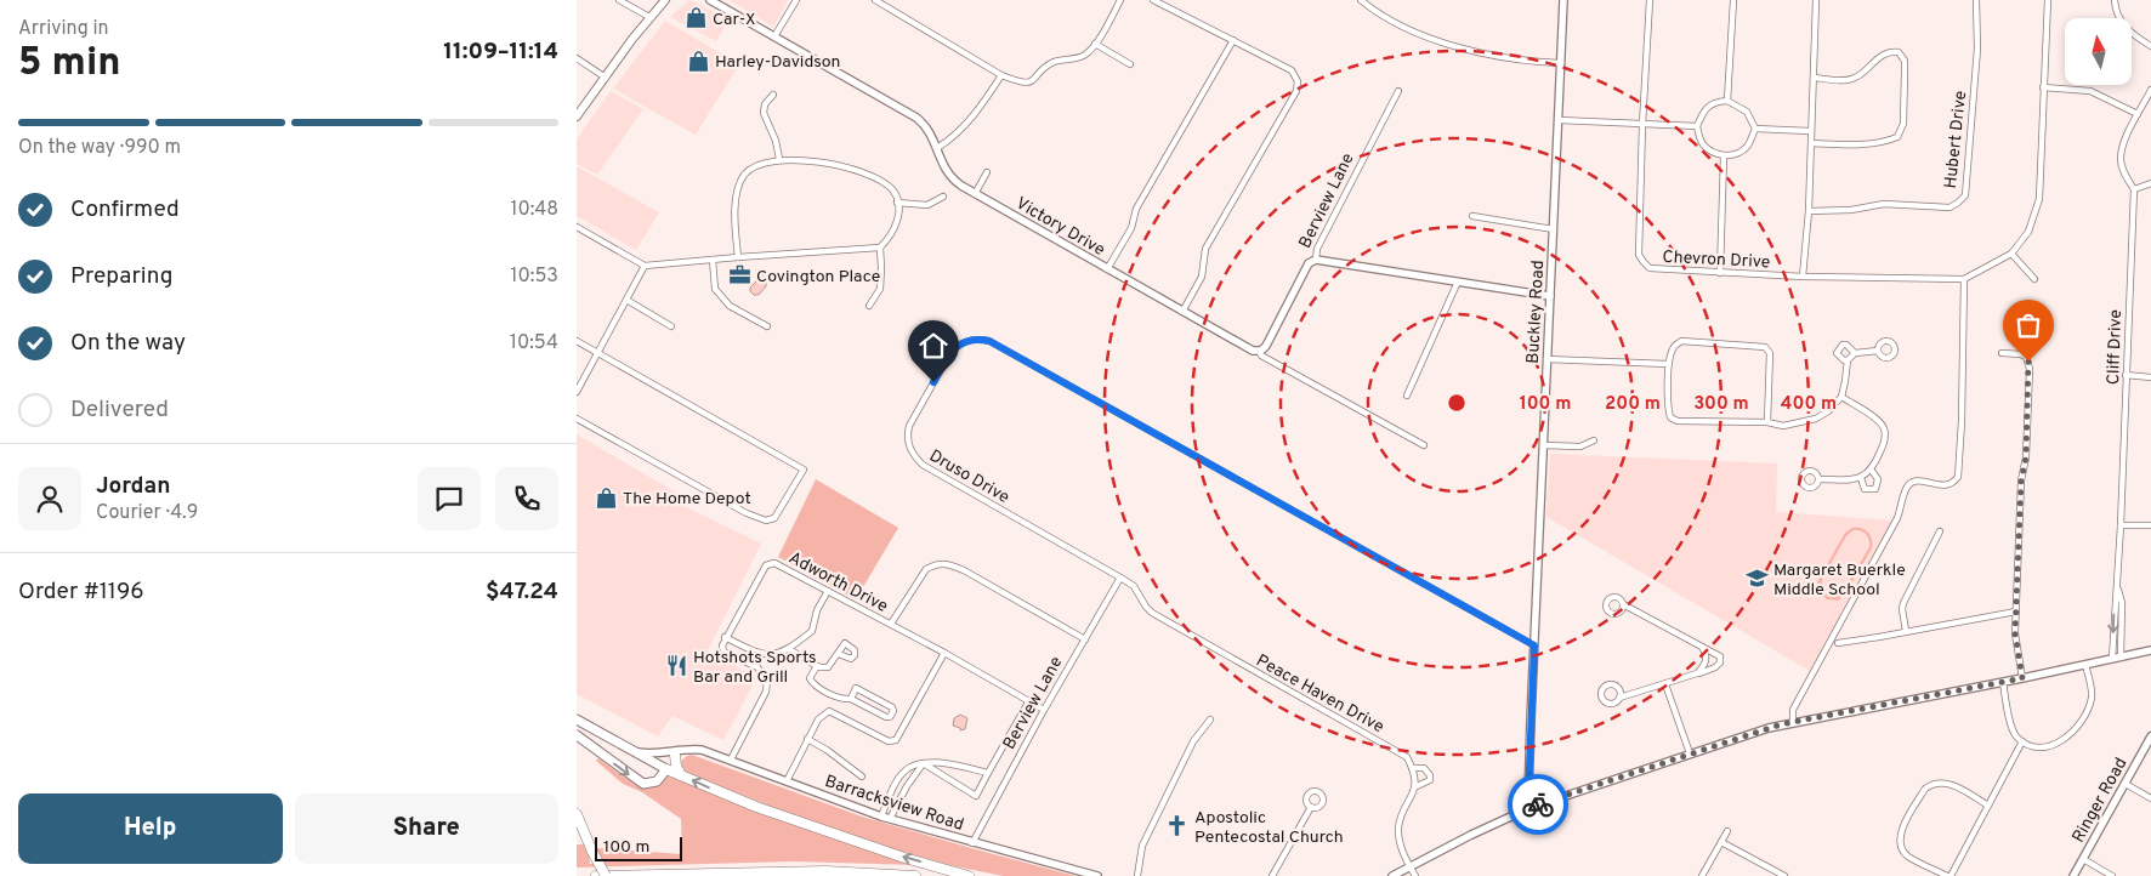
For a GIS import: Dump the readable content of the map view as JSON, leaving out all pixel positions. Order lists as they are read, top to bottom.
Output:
{
  "streets": {
    "street": [
      "Hubert Drive",
      "Berview Lane",
      "Victory Drive",
      "Chevron Drive",
      "Buckley Road",
      "Cliff Drive",
      "Druso Drive",
      "Adworth Drive",
      "Peace Haven Drive",
      "Ringer Road",
      "Barracksview Road"
    ]
  },
  "crossings": [
    ["Berview Lane", "Victory Drive"],
    ["Berview Lane", "Druso Drive"],
    ["Berview Lane", "Adworth Drive"],
    ["Berview Lane", "Peace Haven Drive"],
    ["Berview Lane", "Barracksview Road"],
    ["Buckley Road", "Druso Drive"],
    ["Druso Drive", "Peace Haven Drive"]
  ],
  "places": {
    "shop": ["Car-X", "Harley-Davidson", "The Home Depot"],
    "office": ["Covington Place"],
    "school or university": ["Margaret Buerkle Middle School"],
    "restaurant": ["Hotshots Sports Bar and Grill"],
    "church": ["Apostolic Pentecostal Church"]
  },
  "scale_bar": "100 m",
  "north": "top",
  "page": {
    "heading": ["5 min", "Arriving in", "11:09–11:14"],
    "panel": [
      "Jordan",
      "Courier · 4.9",
      "Order #1196",
      "$47.24"
    ],
    "bar": "On the way · 990 m",
    "list": [
      ["Confirmed", "10:48"],
      ["Preparing", "10:53"],
      ["On the way", "10:54"],
      "Delivered"
    ],
    "buttons": ["Help", "Share"],
    "scale": "100 m"
  },
  "rings": [
    "100 m",
    "200 m",
    "300 m",
    "400 m"
  ]
}
